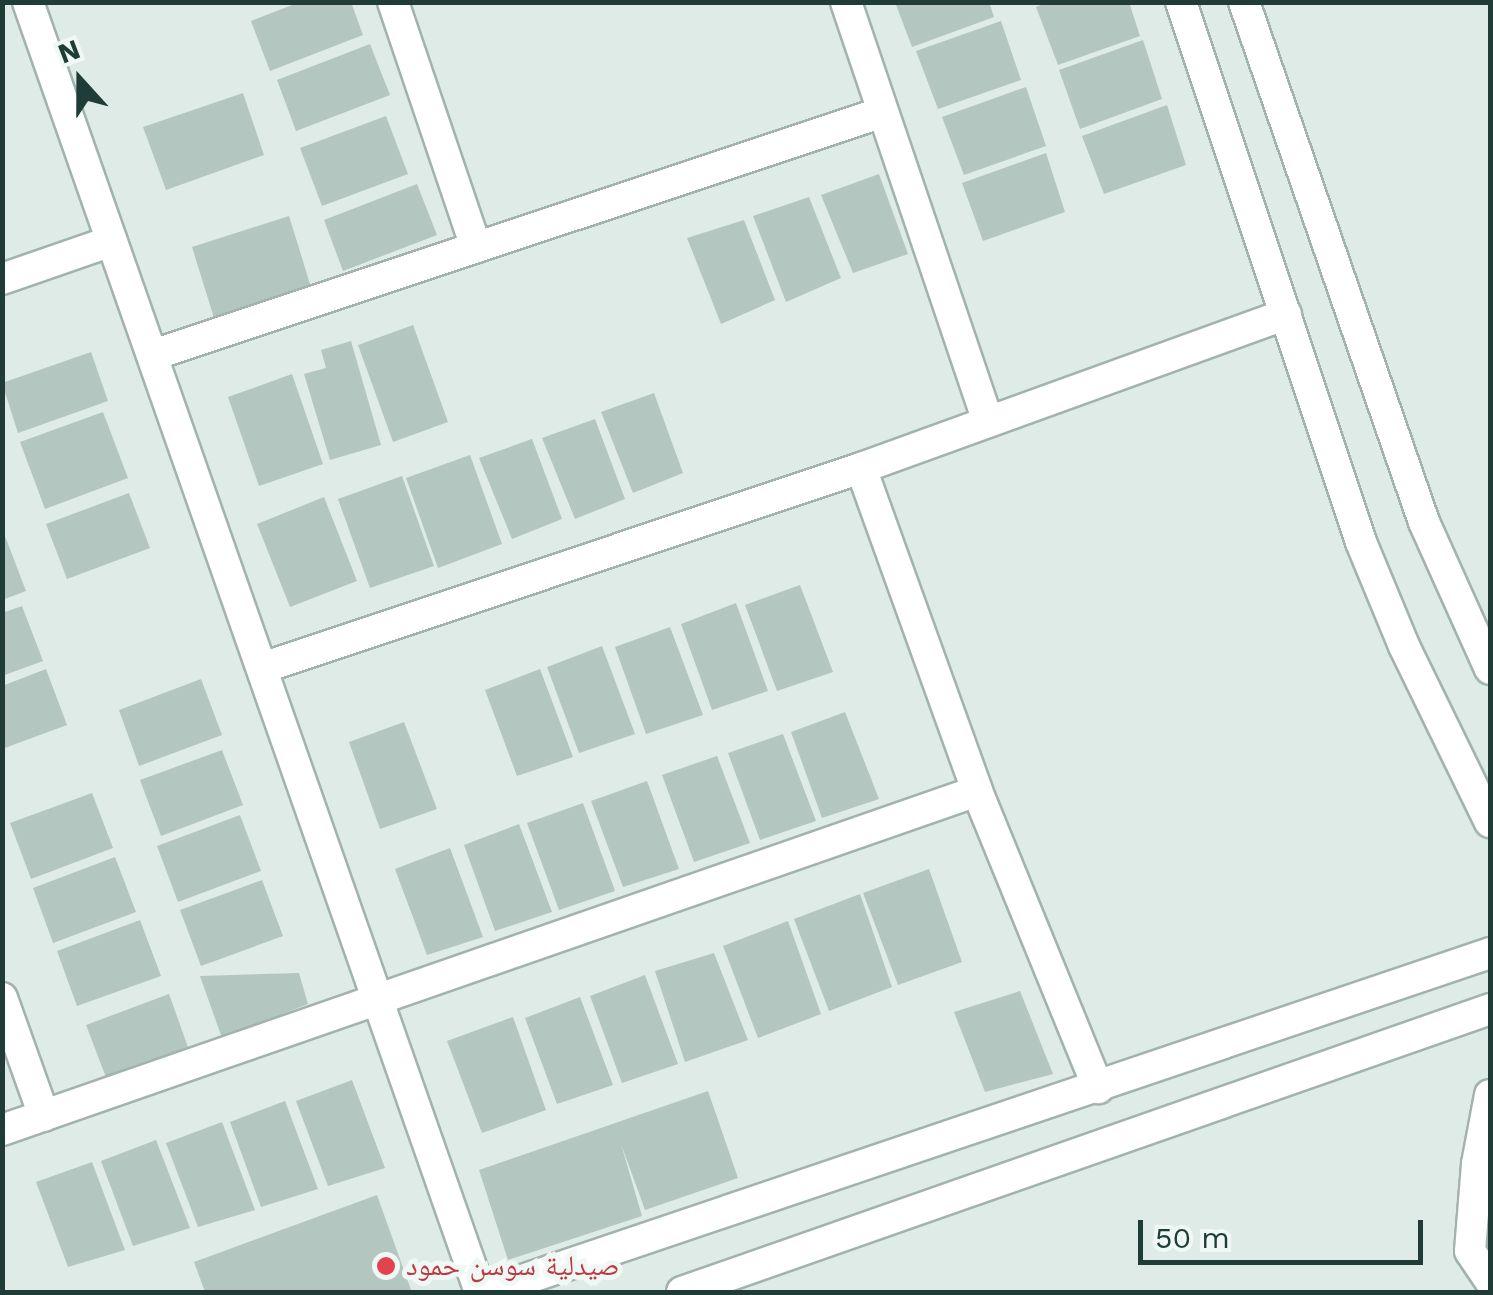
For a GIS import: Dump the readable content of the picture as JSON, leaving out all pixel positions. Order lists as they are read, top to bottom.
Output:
{
  "places": ["صيدلية سوسن حمود"],
  "scale_bar": "50 m",
  "north": "top"
}
